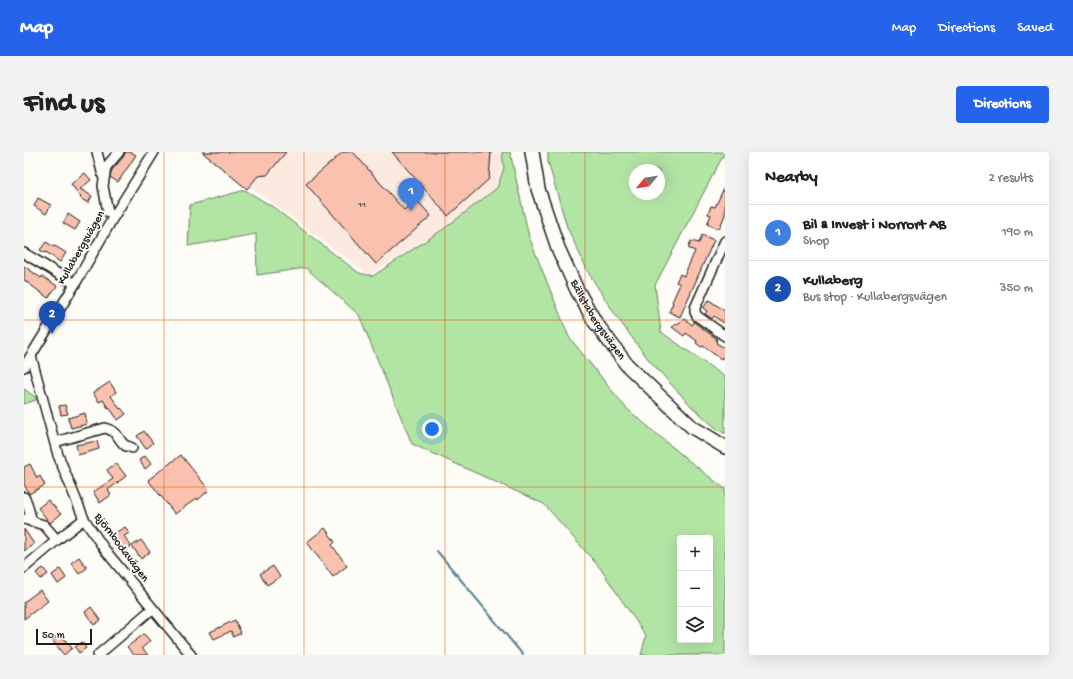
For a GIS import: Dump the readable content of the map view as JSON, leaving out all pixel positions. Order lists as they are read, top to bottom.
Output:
{
  "streets": {
    "street": ["Kullabergsvägen", "Bällstabergsvägen", "Björnbodavägen"]
  },
  "crossings": [
    ["Kullabergsvägen", "Björnbodavägen"]
  ],
  "house_numbers": ["11"],
  "scale_bar": "50 m",
  "north": "bottom left",
  "page": {
    "header": "Map",
    "nav": ["Map", "Directions", "Saved"],
    "buttons": "Directions",
    "title": "Find us",
    "heading": ["Nearby", "2 results"],
    "pins": ["1", "2"],
    "list": [
      {
        "mark": "1",
        "name": "Bil & Invest i Norrort AB",
        "note": "Shop",
        "value": "190 m"
      },
      {
        "mark": "2",
        "name": "Kullaberg",
        "note": "Bus stop · Kullabergsvägen",
        "value": "350 m"
      }
    ],
    "map_buttons": ["+", "−"],
    "scale": "50 m"
  }
}
